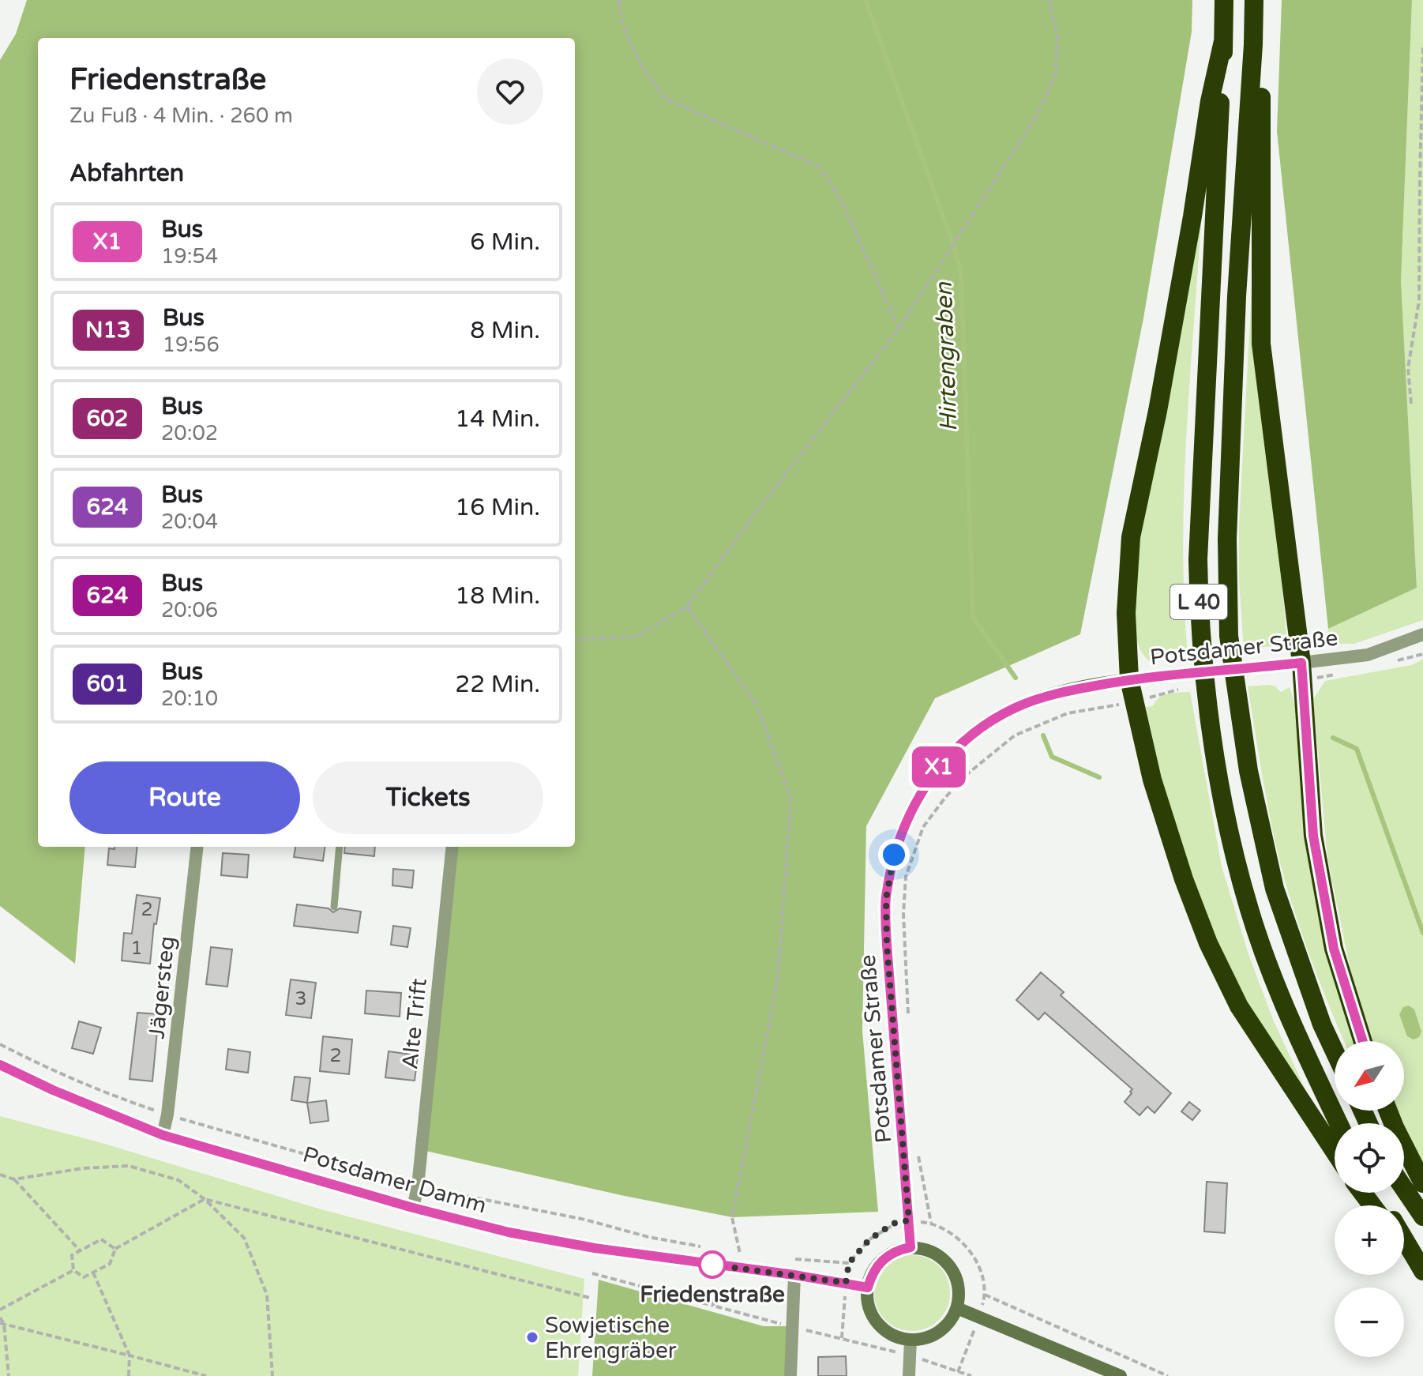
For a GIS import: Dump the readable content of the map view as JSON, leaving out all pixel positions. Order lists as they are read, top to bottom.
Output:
{
  "streets": {
    "highway": ["L 40"],
    "street": [
      "Potsdamer Straße",
      "Jägersteg",
      "Alte Trift",
      "Potsdamer Damm"
    ]
  },
  "crossings": [
    ["Potsdamer Straße", "Potsdamer Damm"],
    ["Jägersteg", "Potsdamer Damm"],
    ["Alte Trift", "Potsdamer Damm"]
  ],
  "water": ["Hirtengraben"],
  "places": ["Friedenstraße", "Sowjetische Ehrengräber"],
  "lines": ["bus line X1"],
  "house_numbers": [
    "2",
    "1",
    "3",
    "2"
  ],
  "north": "bottom left",
  "page": {
    "on_map": "X1",
    "heading": [
      ["Friedenstraße", "Zu Fuß · 4 Min. · 260 m"],
      "Abfahrten"
    ],
    "list": [
      {
        "mark": "X1",
        "name": "Bus",
        "note": "19:54",
        "value": "6 Min."
      },
      {
        "mark": "N13",
        "name": "Bus",
        "note": "19:56",
        "value": "8 Min."
      },
      {
        "mark": "602",
        "name": "Bus",
        "note": "20:02",
        "value": "14 Min."
      },
      {
        "mark": "624",
        "name": "Bus",
        "note": "20:04",
        "value": "16 Min."
      },
      {
        "mark": "624",
        "name": "Bus",
        "note": "20:06",
        "value": "18 Min."
      },
      {
        "mark": "601",
        "name": "Bus",
        "note": "20:10",
        "value": "22 Min."
      }
    ],
    "buttons": ["Route", "Tickets"],
    "map_buttons": ["+", "−"]
  }
}
